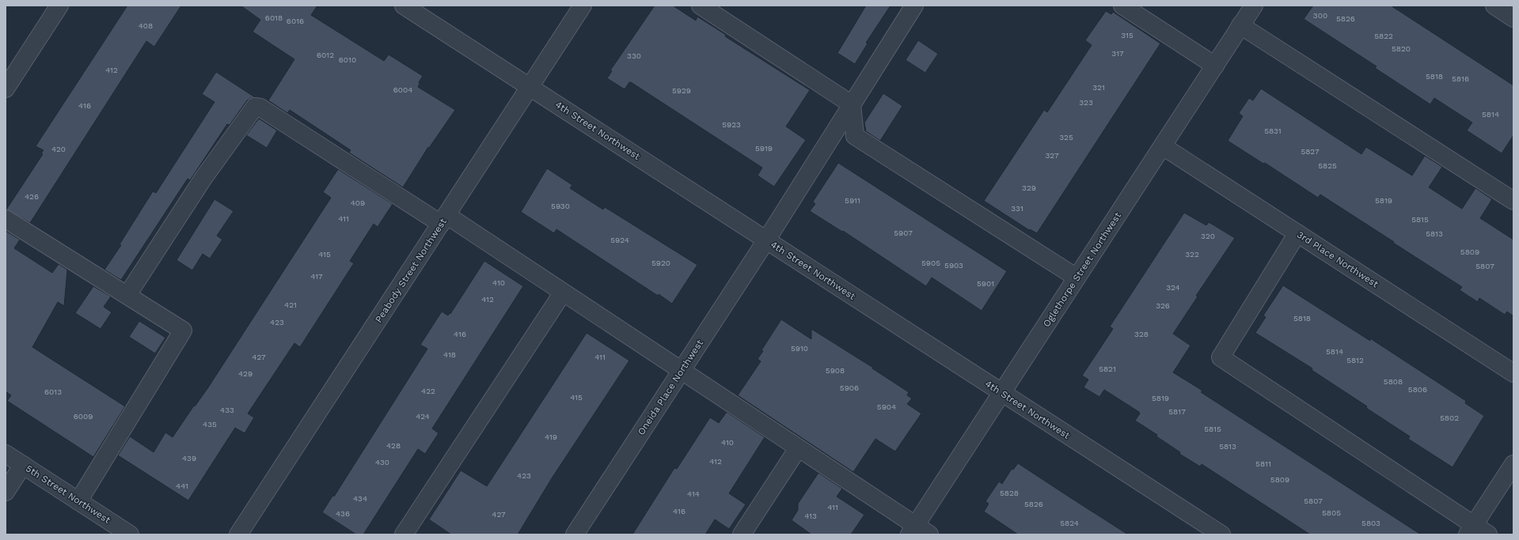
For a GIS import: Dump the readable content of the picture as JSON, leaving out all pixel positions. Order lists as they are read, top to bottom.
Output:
{
  "streets": {
    "street": [
      "4th Street Northwest",
      "3rd Place Northwest",
      "Oglethorpe Street Northwest",
      "Peabody Street Northwest",
      "Oneida Place Northwest",
      "5th Street Northwest"
    ]
  },
  "crossings": [
    ["4th Street Northwest", "Oglethorpe Street Northwest"],
    ["4th Street Northwest", "Peabody Street Northwest"],
    ["4th Street Northwest", "Oneida Place Northwest"],
    ["3rd Place Northwest", "Oglethorpe Street Northwest"]
  ],
  "house_numbers": [
    "300",
    "6018",
    "5826",
    "6016",
    "408",
    "315",
    "5822",
    "5820",
    "317",
    "6012",
    "330",
    "6010",
    "412",
    "5818",
    "5816",
    "321",
    "6004",
    "5929",
    "323",
    "416",
    "5814",
    "5923",
    "5831",
    "325",
    "5919",
    "420",
    "5827",
    "327",
    "5825",
    "329",
    "426",
    "5911",
    "5819",
    "409",
    "5930",
    "331",
    "411",
    "5815",
    "5907",
    "5813",
    "320",
    "5924",
    "5809",
    "415",
    "322",
    "5920",
    "5905",
    "5903",
    "5807",
    "417",
    "410",
    "5901",
    "324",
    "412",
    "421",
    "326",
    "5818",
    "423",
    "416",
    "328",
    "5910",
    "5814",
    "418",
    "427",
    "411",
    "5812",
    "5821",
    "5908",
    "429",
    "5808",
    "5906",
    "5806",
    "422",
    "6013",
    "415",
    "5819",
    "5904",
    "433",
    "5817",
    "6009",
    "424",
    "5802",
    "435",
    "5815",
    "419",
    "410",
    "428",
    "5813",
    "439",
    "412",
    "430",
    "5811",
    "423",
    "5809",
    "441",
    "5828",
    "414",
    "434",
    "5807",
    "5826",
    "411",
    "416",
    "5805",
    "436",
    "427",
    "413",
    "5824",
    "5803"
  ]
}
